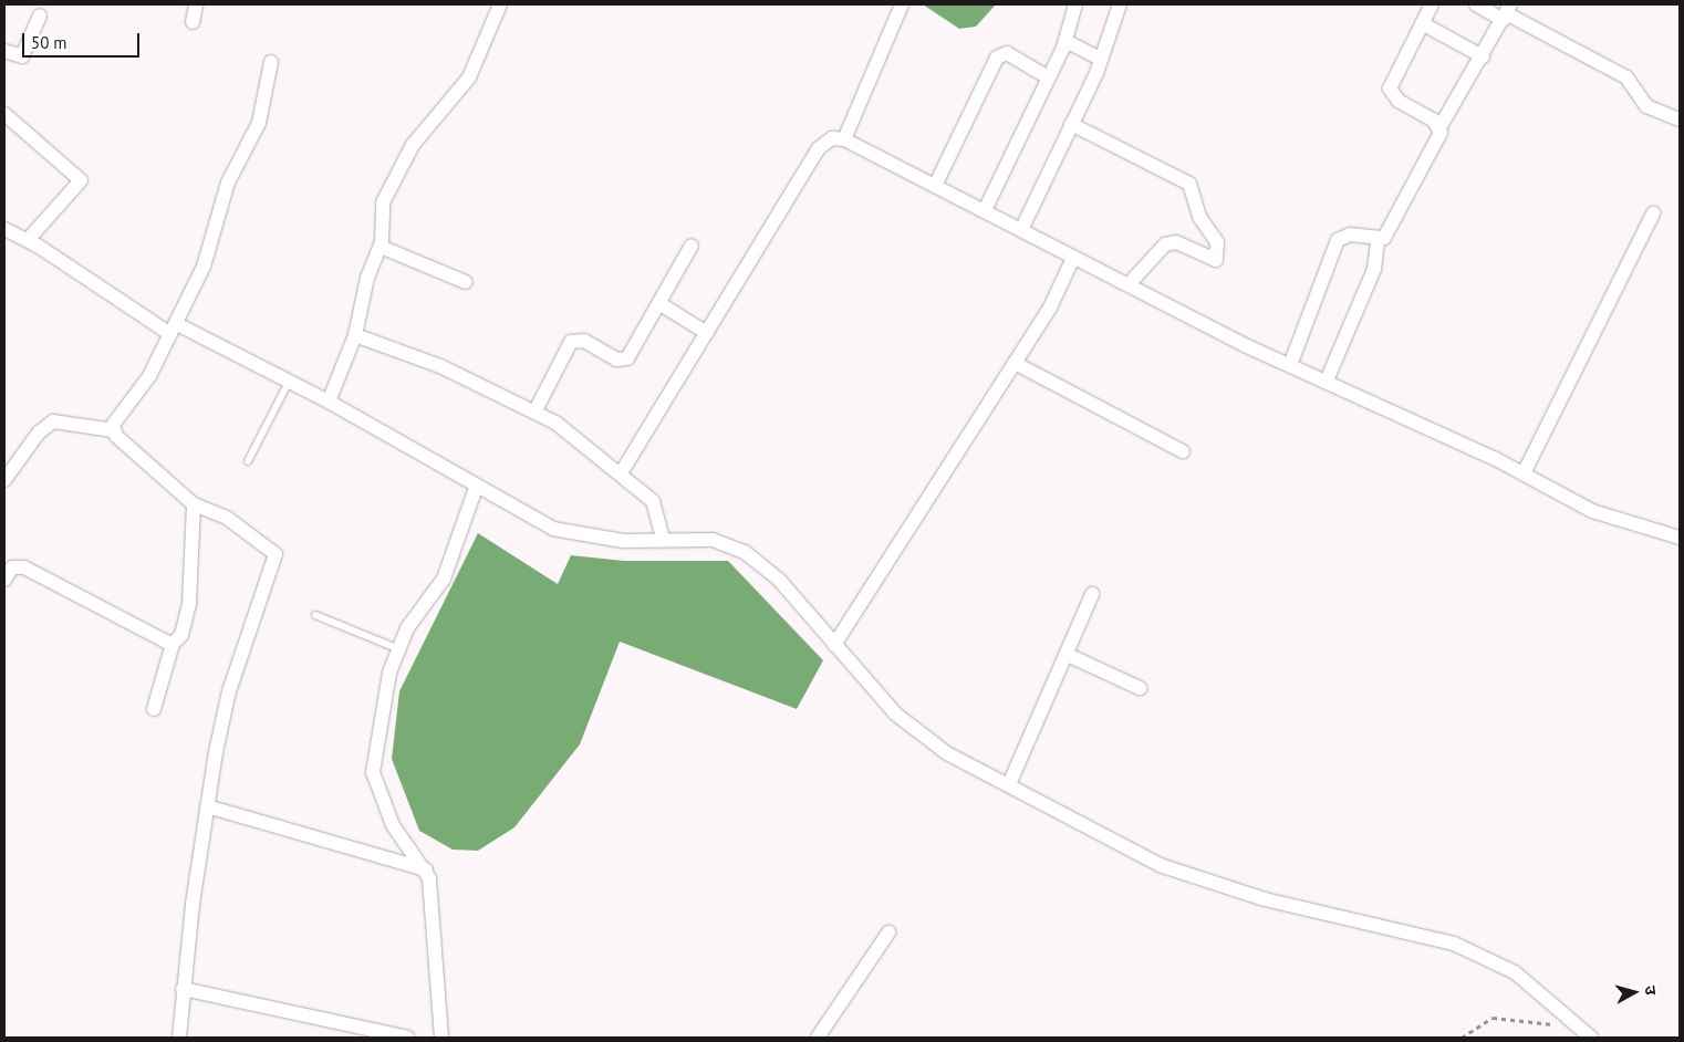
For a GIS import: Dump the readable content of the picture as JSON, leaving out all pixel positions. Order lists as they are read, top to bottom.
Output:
{
  "scale_bar": "50 m",
  "north": "right"
}
